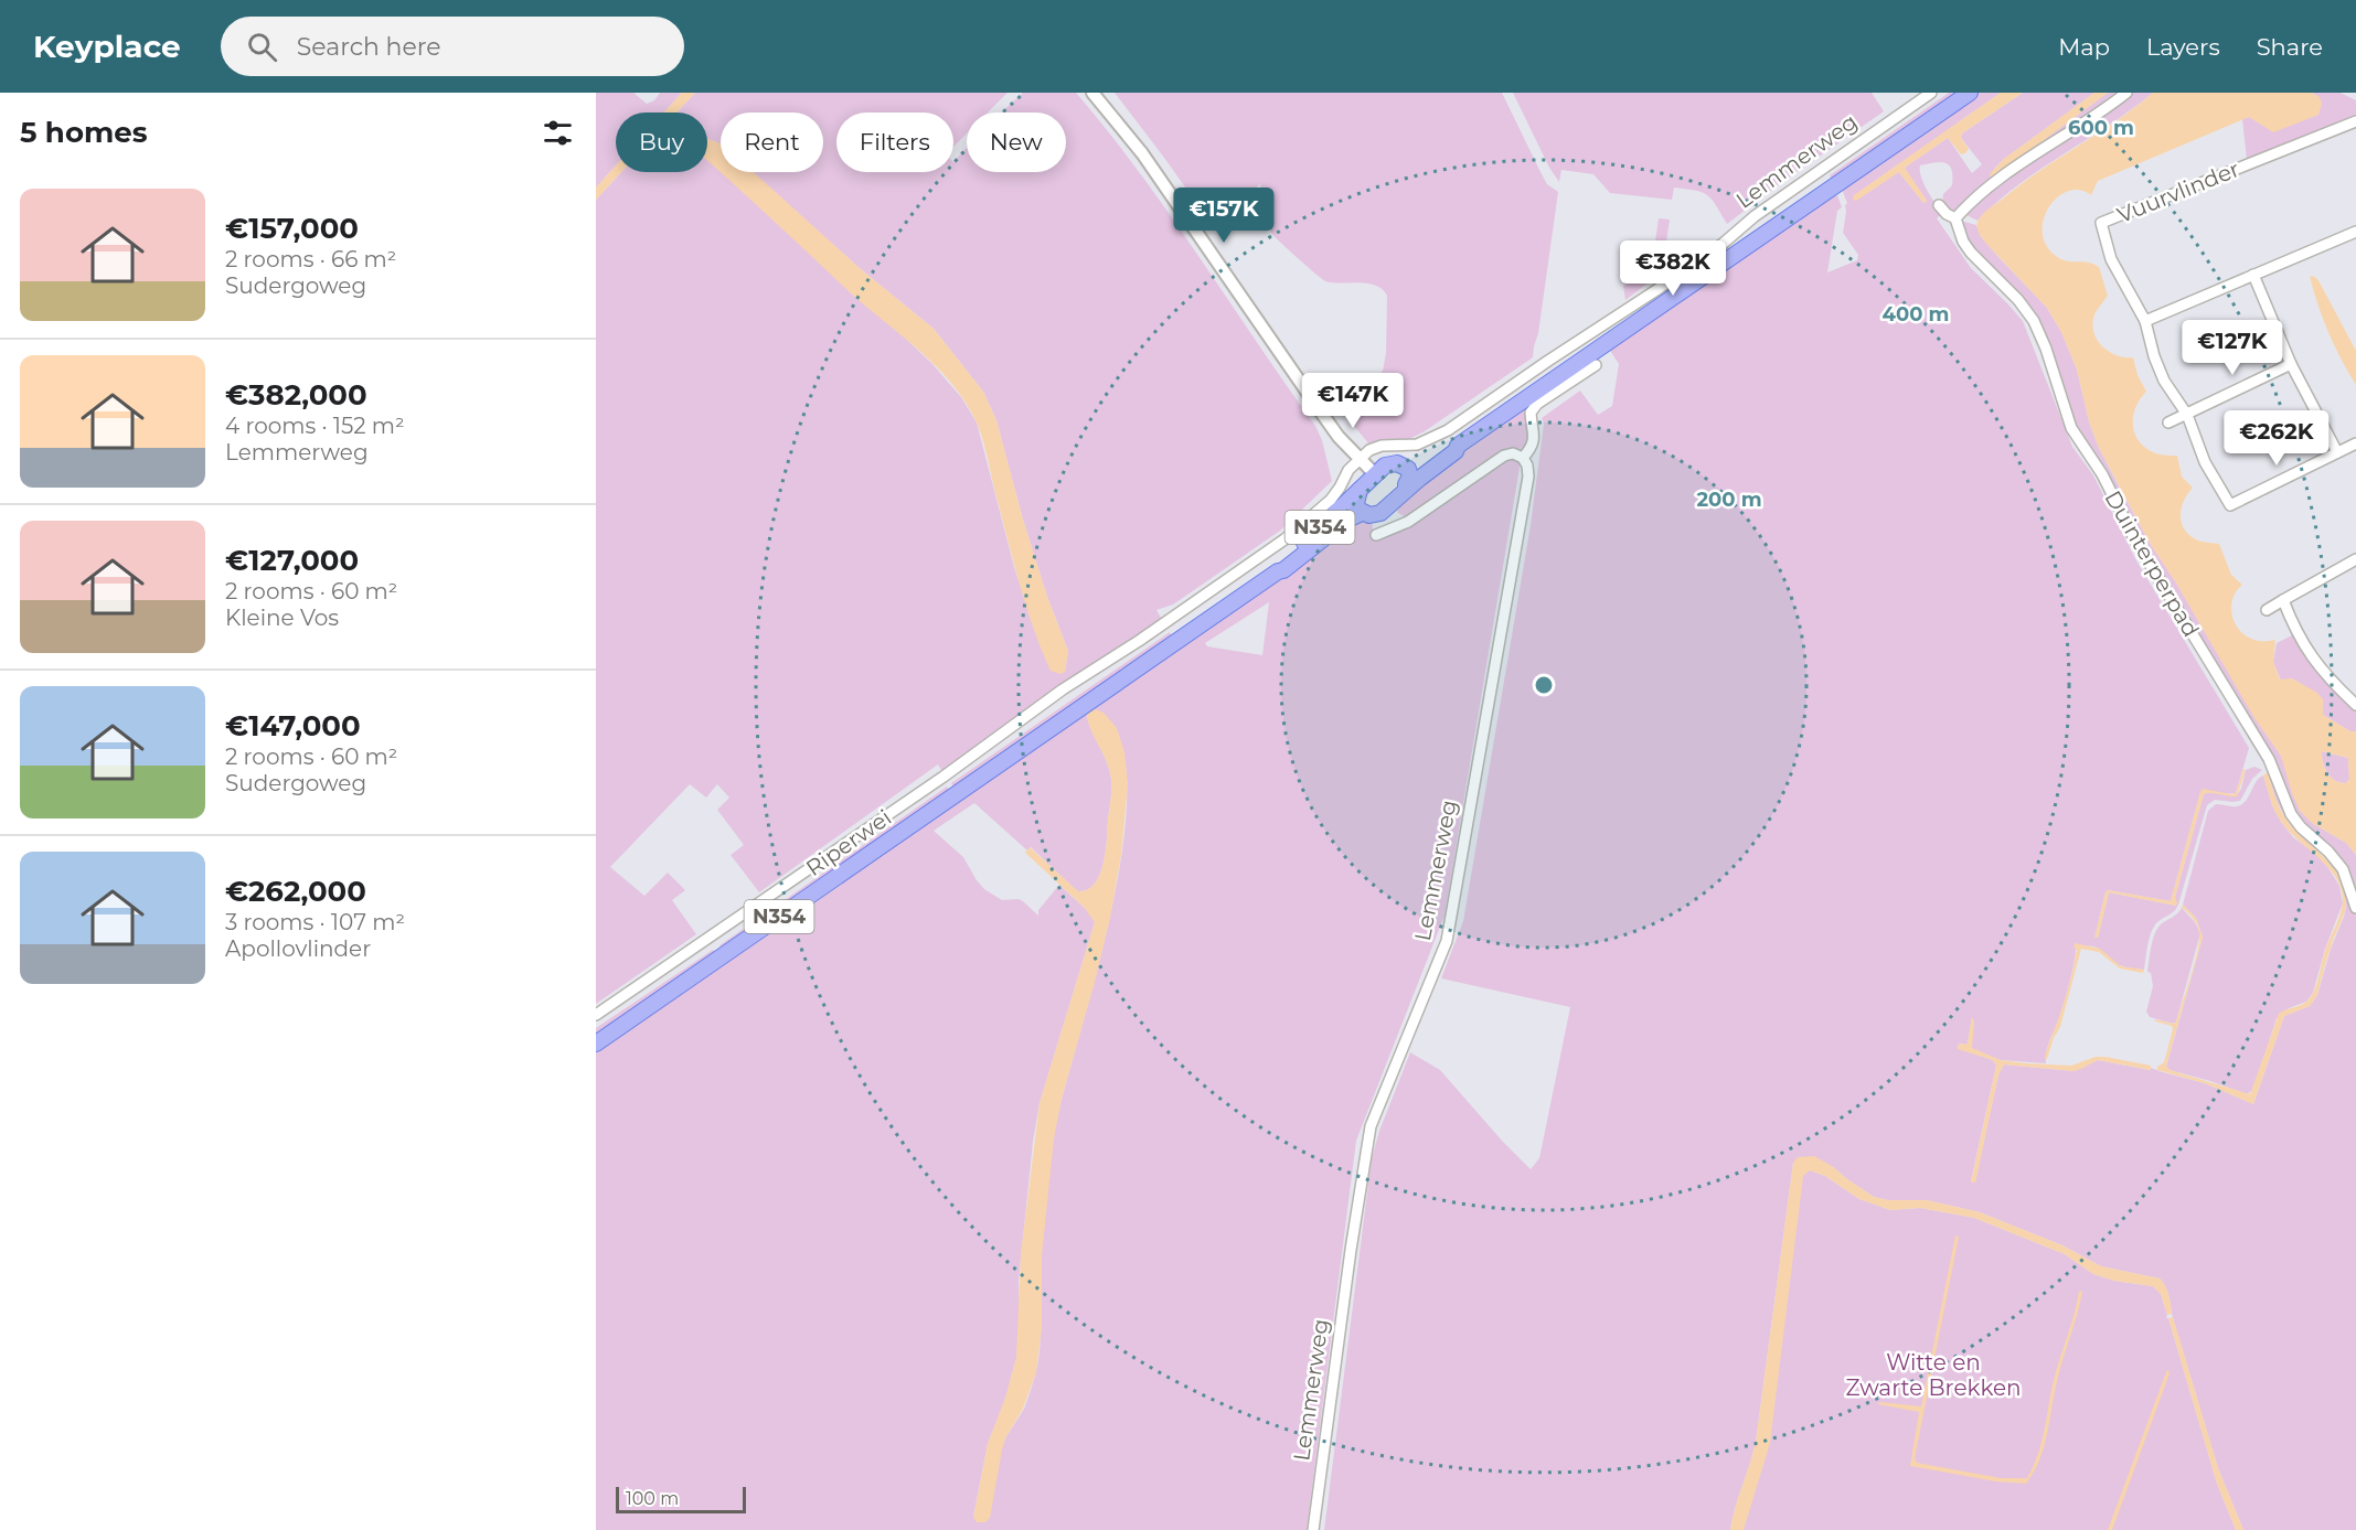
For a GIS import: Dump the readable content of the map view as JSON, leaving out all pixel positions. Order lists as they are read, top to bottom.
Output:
{
  "streets": {
    "main road": ["Lemmerweg", "N354", "Riperwei"],
    "street": ["Vuurvlinder", "Duinterperpad"]
  },
  "crossings": [
    ["Lemmerweg", "N354"],
    ["Lemmerweg", "Riperwei"],
    ["N354", "Riperwei"]
  ],
  "parks": ["Witte en Zwarte Brekken"],
  "scale_bar": "100 m",
  "page": {
    "header": "Keyplace",
    "search": "Search here",
    "nav": ["Map", "Layers", "Share"],
    "heading": "5 homes",
    "chip": [
      "Buy",
      "Rent",
      "Filters",
      "New"
    ],
    "list": [
      {
        "name": "€157,000",
        "note": "2 rooms · 66 m² · Sudergoweg"
      },
      {
        "name": "€382,000",
        "note": "4 rooms · 152 m² · Lemmerweg"
      },
      {
        "name": "€127,000",
        "note": "2 rooms · 60 m² · Kleine Vos"
      },
      {
        "name": "€147,000",
        "note": "2 rooms · 60 m² · Sudergoweg"
      },
      {
        "name": "€262,000",
        "note": "3 rooms · 107 m² · Apollovlinder"
      }
    ],
    "price": [
      "€157K",
      "€382K",
      "€127K",
      "€147K",
      "€262K"
    ],
    "scale": "100 m"
  },
  "rings": ["600 m", "400 m", "200 m"]
}
